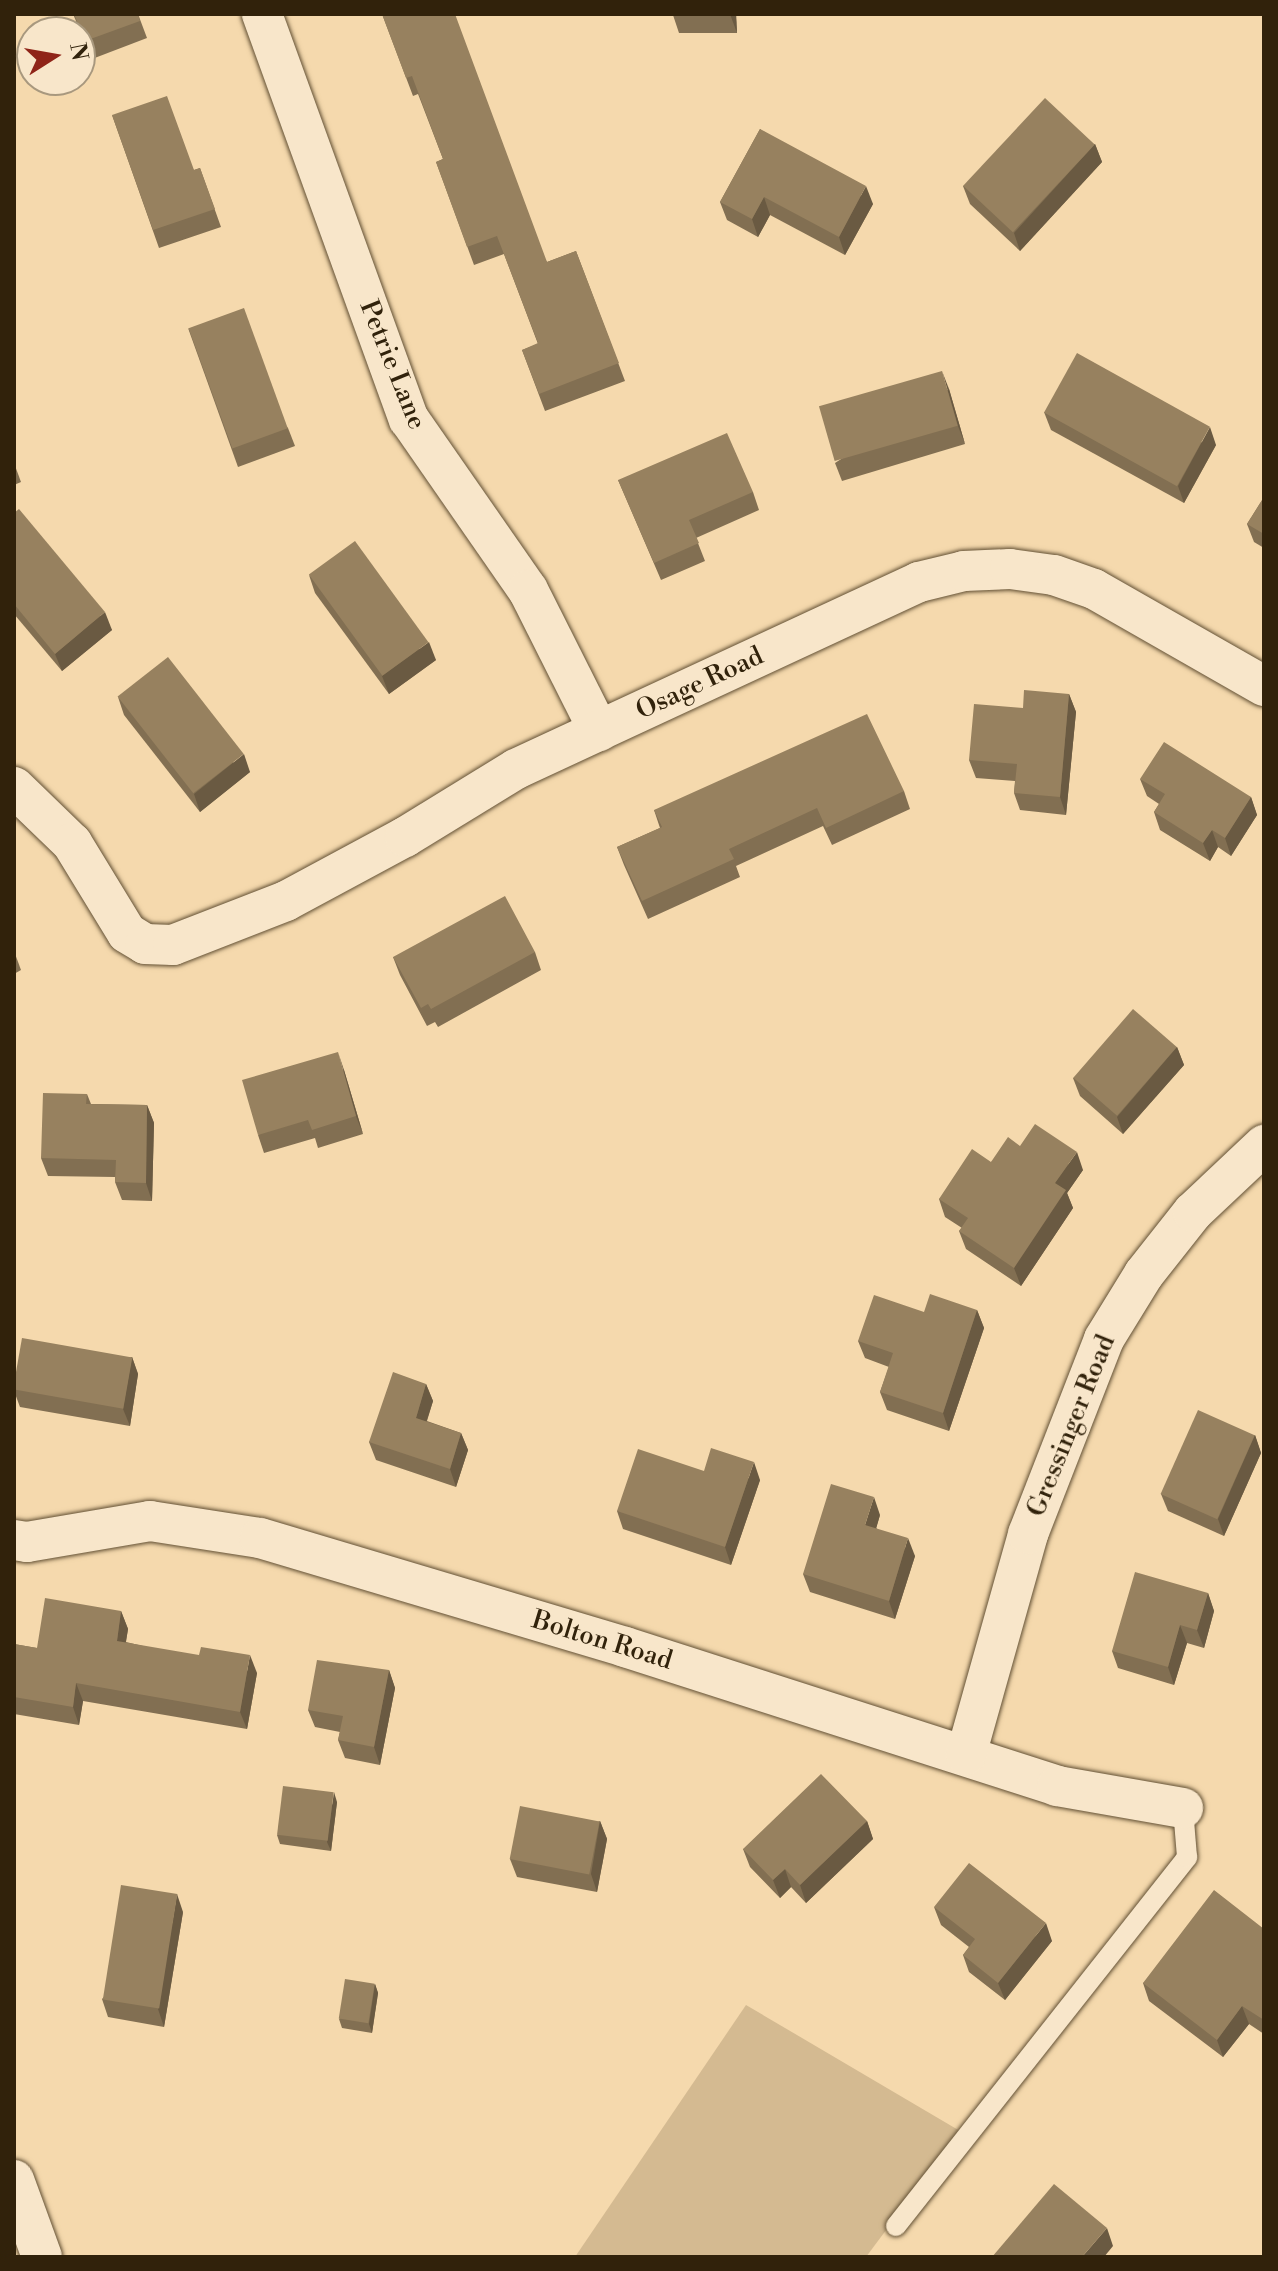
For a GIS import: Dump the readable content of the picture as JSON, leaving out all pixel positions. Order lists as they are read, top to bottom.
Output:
{
  "streets": {
    "street": [
      "Petrie Lane",
      "Osage Road",
      "Gressinger Road",
      "Bolton Road"
    ]
  },
  "crossings": [
    ["Petrie Lane", "Osage Road"],
    ["Gressinger Road", "Bolton Road"]
  ],
  "north": "right"
}
